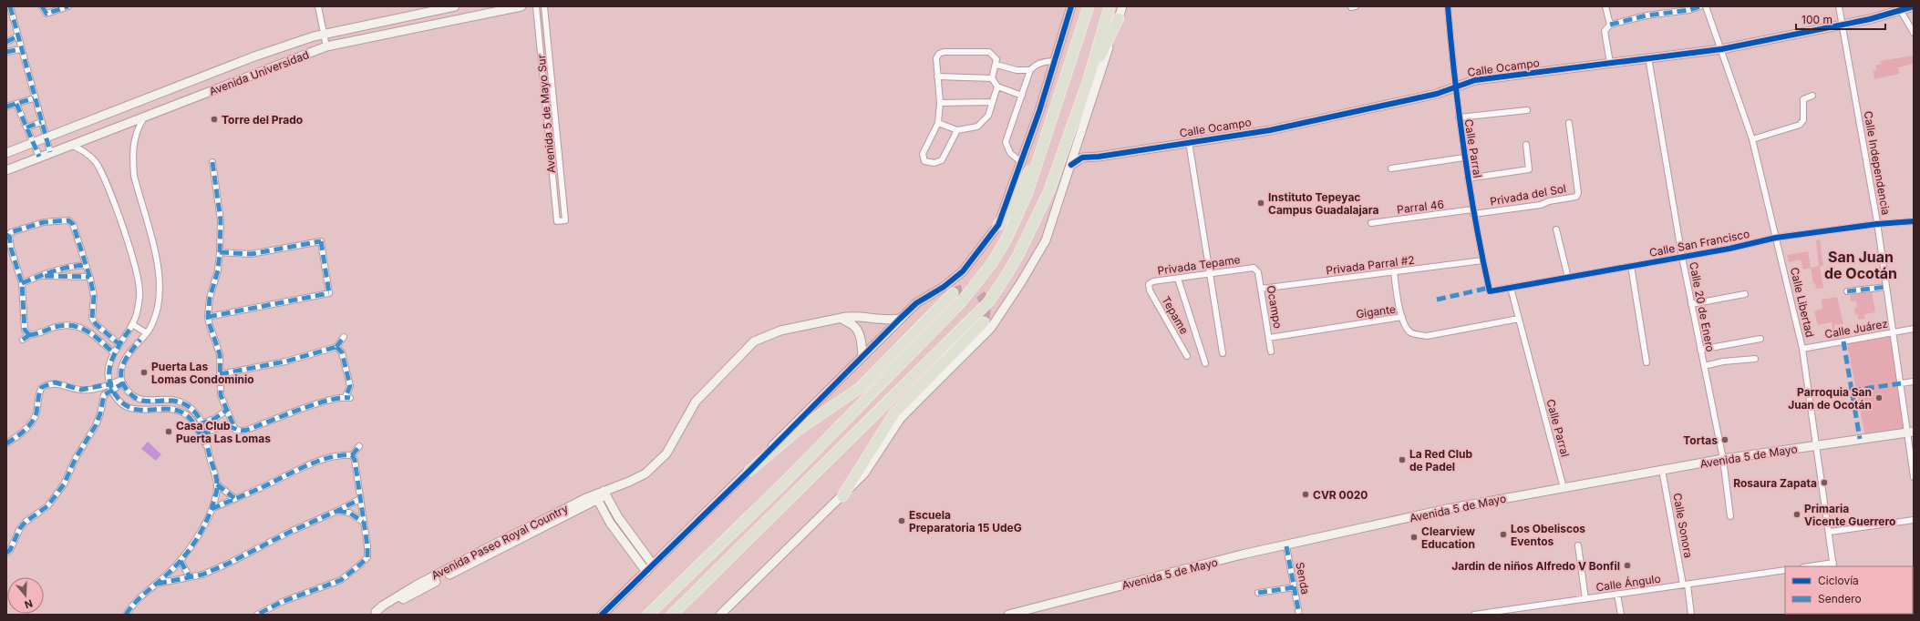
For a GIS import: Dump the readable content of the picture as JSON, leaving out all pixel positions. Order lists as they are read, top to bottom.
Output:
{
  "streets": {
    "main road": [
      "Calle Ocampo",
      "Avenida Universidad",
      "Avenida 5 de Mayo",
      "Avenida Paseo Royal Country"
    ],
    "street": [
      "Avenida 5 de Mayo Sur",
      "Calle Parral",
      "Calle Independencia",
      "Privada del Sol",
      "Parral 46",
      "Calle San Francisco",
      "Privada Tepame",
      "Privada Parral #2",
      "Calle Libertad",
      "Ocampo",
      "Calle 20 de Enero",
      "Gigante",
      "Tepame",
      "Calle Juárez",
      "Calle Sonora",
      "Senda",
      "Calle Ángulo"
    ]
  },
  "crossings": [
    ["Calle Ocampo", "Calle Parral"],
    ["Calle Ocampo", "Calle Independencia"],
    ["Calle Ocampo", "Calle Libertad"],
    ["Calle Ocampo", "Calle 20 de Enero"],
    ["Calle Parral", "Privada del Sol"],
    ["Calle Parral", "Parral 46"],
    ["Calle Parral", "Calle San Francisco"],
    ["Calle Parral", "Privada Parral #2"],
    ["Calle Parral", "Gigante"],
    ["Calle Parral", "Avenida 5 de Mayo"],
    ["Calle Independencia", "Calle San Francisco"],
    ["Calle Independencia", "Calle Juárez"],
    ["Calle Independencia", "Avenida 5 de Mayo"],
    ["Privada del Sol", "Parral 46"],
    ["Calle San Francisco", "Calle Libertad"],
    ["Calle San Francisco", "Calle 20 de Enero"],
    ["Privada Tepame", "Ocampo"],
    ["Privada Tepame", "Tepame"],
    ["Privada Parral #2", "Ocampo"],
    ["Calle Libertad", "Calle Juárez"],
    ["Calle Libertad", "Avenida 5 de Mayo"],
    ["Ocampo", "Gigante"],
    ["Calle 20 de Enero", "Avenida 5 de Mayo"],
    ["Avenida 5 de Mayo", "Calle Sonora"],
    ["Avenida 5 de Mayo", "Senda"],
    ["Calle Sonora", "Calle Ángulo"]
  ],
  "districts": ["San Juan de Ocotán"],
  "places": [
    "Torre del Prado",
    "Instituto Tepeyac Campus Guadalajara",
    "Puerta Las Lomas Condominio",
    "Parroquia San Juan de Ocotán",
    "Casa Club Puerta Las Lomas",
    "Tortas",
    "La Red Club de Padel",
    "Rosaura Zapata",
    "CVR 0020",
    "Primaria Vicente Guerrero",
    "Escuela Preparatoria 15 UdeG",
    "Los Obeliscos Eventos",
    "Clearview Education",
    "Jardin de niños Alfredo V Bonfil"
  ],
  "legend": ["Ciclovía", "Sendero"],
  "scale_bar": "100 m",
  "north": "bottom"
}
